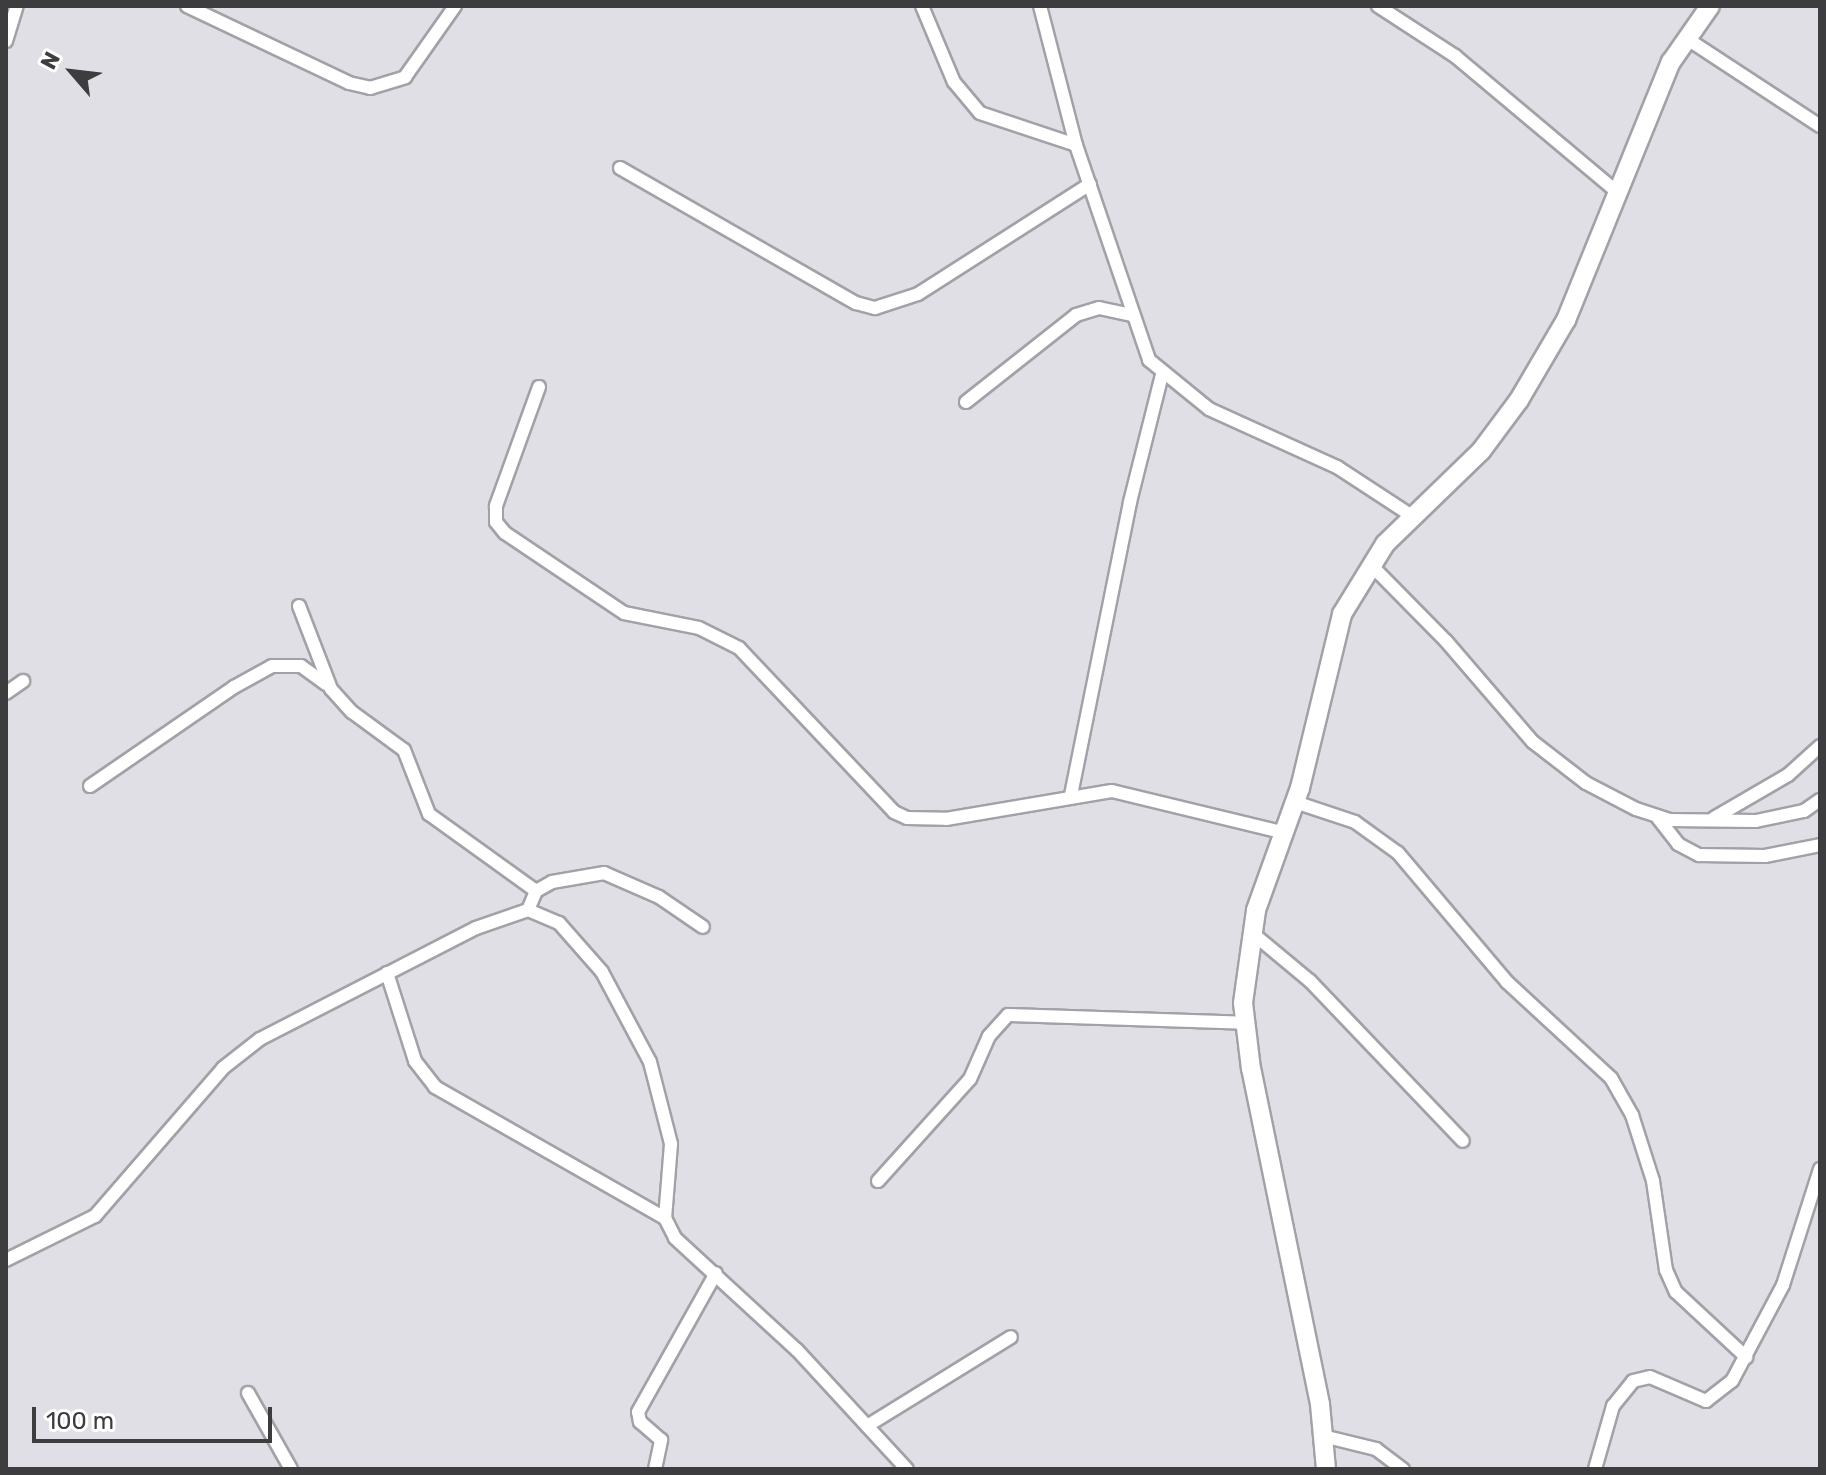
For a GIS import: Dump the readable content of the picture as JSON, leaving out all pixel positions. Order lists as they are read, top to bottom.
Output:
{
  "scale_bar": "100 m",
  "north": "top left"
}
